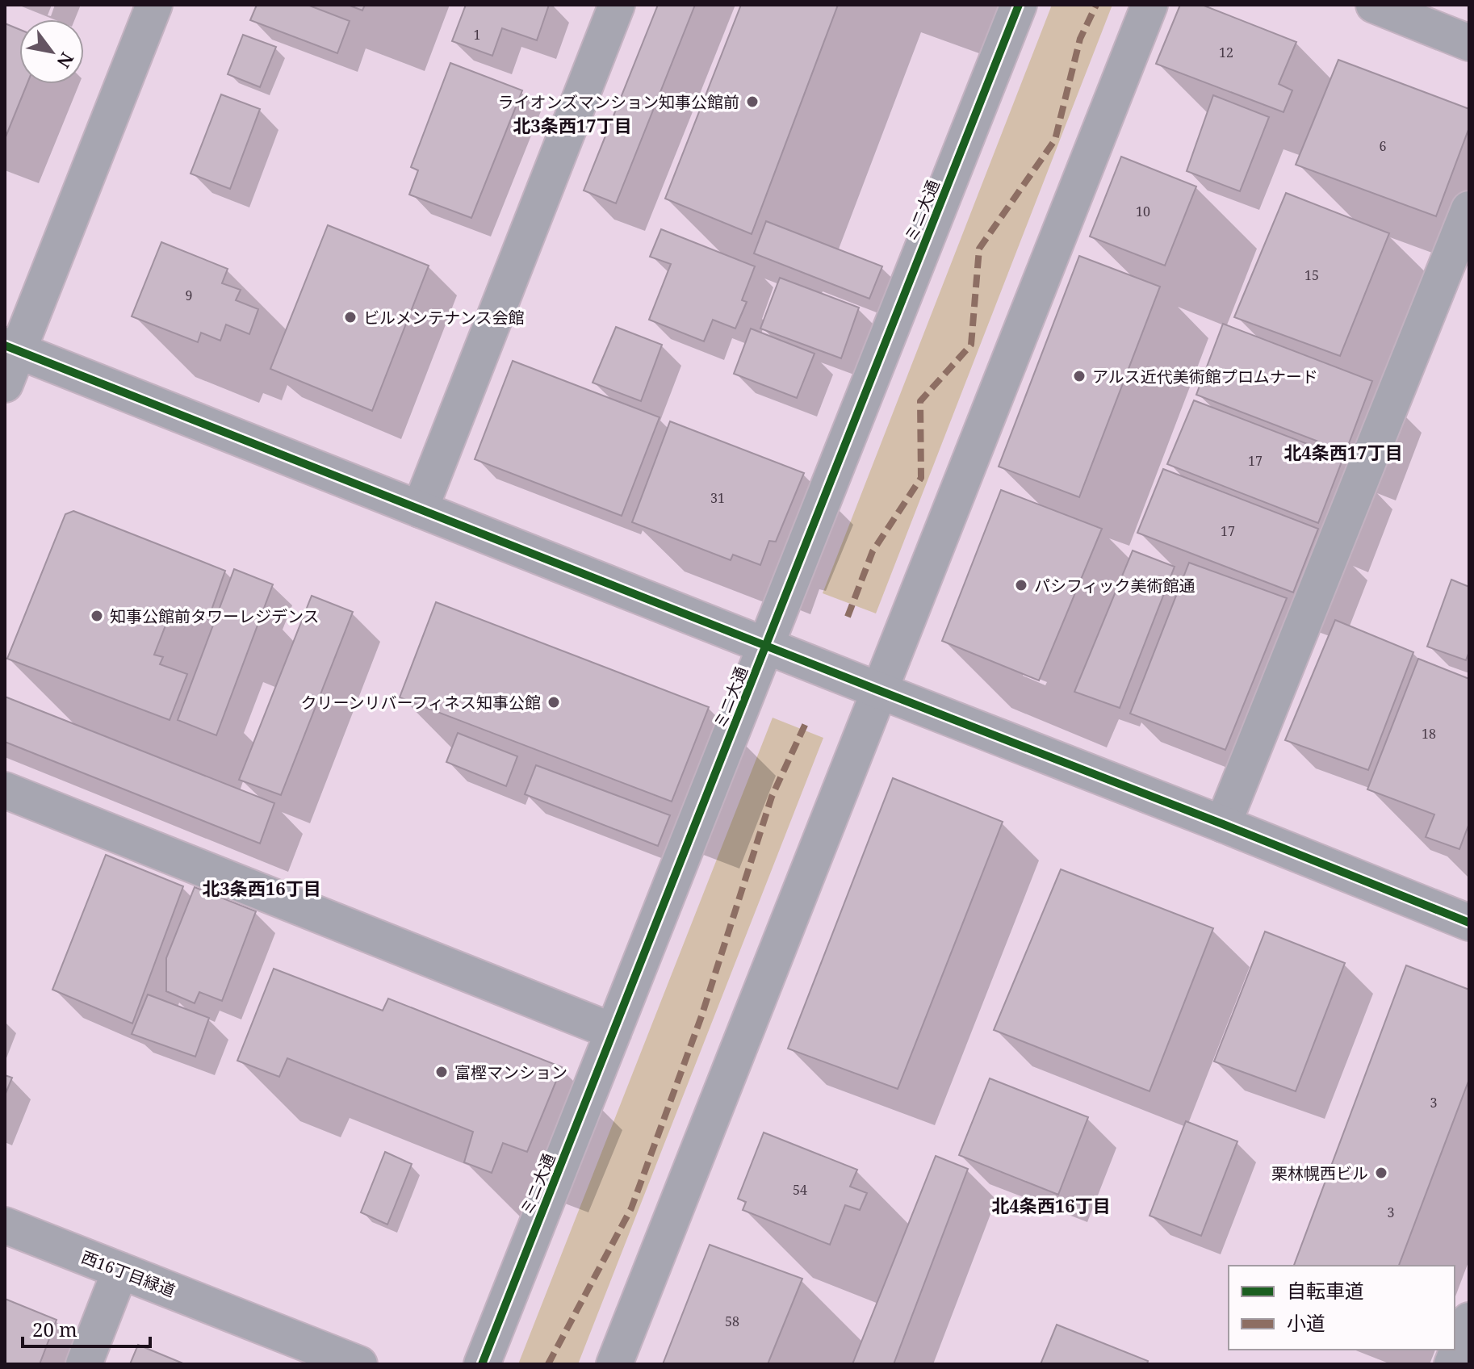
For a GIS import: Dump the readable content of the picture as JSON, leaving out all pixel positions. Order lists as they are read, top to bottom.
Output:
{
  "streets": {
    "street": ["ミニ大通", "西16丁目緑道"]
  },
  "districts": [
    "北3条西17丁目",
    "北4条西17丁目",
    "北3条西16丁目",
    "北4条西16丁目"
  ],
  "places": [
    "ライオンズマンション知事公館前",
    "ビルメンテナンス会館",
    "アルス近代美術館プロムナード",
    "パシフィック美術館通",
    "知事公館前タワーレジデンス",
    "クリーンリバーフィネス知事公館",
    "富樫マンション",
    "栗林幌西ビル"
  ],
  "house_numbers": [
    "1",
    "12",
    "6",
    "10",
    "15",
    "9",
    "17",
    "31",
    "17",
    "18",
    "3",
    "54",
    "3",
    "58"
  ],
  "legend": ["自転車道", "小道"],
  "scale_bar": "20 m",
  "north": "bottom right"
}
